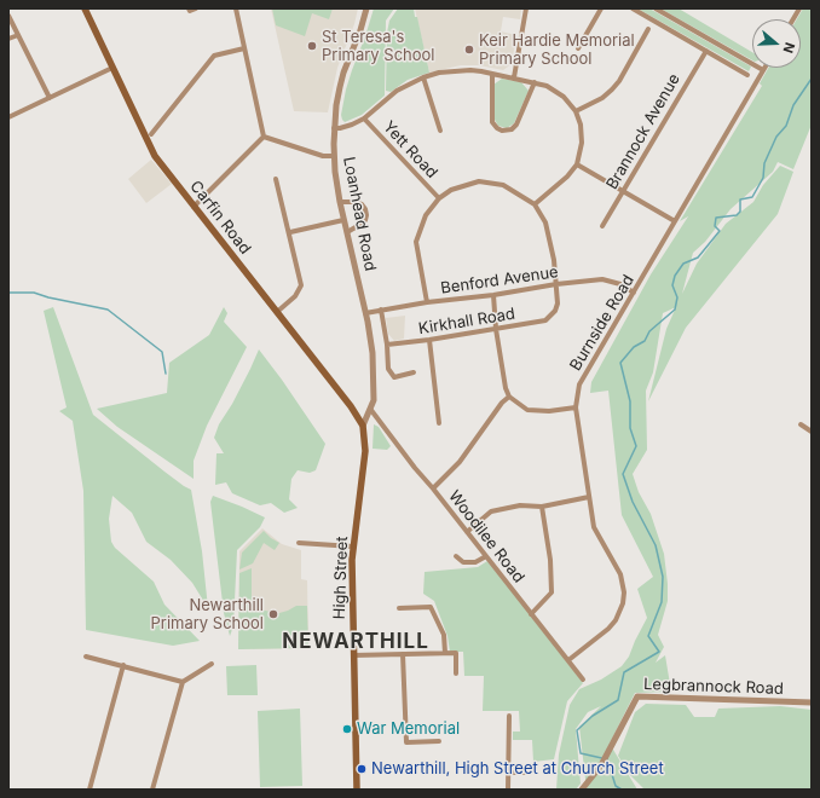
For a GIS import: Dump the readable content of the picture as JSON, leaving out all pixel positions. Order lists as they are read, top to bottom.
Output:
{
  "streets": {
    "main road": ["Carfin Road", "High Street"],
    "street": [
      "Brannock Avenue",
      "Yett Road",
      "Loanhead Road",
      "Benford Avenue",
      "Kirkhall Road",
      "Burnside Road",
      "Woodilee Road",
      "Legbrannock Road"
    ]
  },
  "crossings": [
    ["Yett Road", "Benford Avenue"],
    ["Yett Road", "Kirkhall Road"],
    ["Loanhead Road", "Carfin Road"],
    ["Loanhead Road", "Benford Avenue"],
    ["Loanhead Road", "Woodilee Road"],
    ["Loanhead Road", "High Street"],
    ["Carfin Road", "High Street"],
    ["Benford Avenue", "Kirkhall Road"],
    ["Benford Avenue", "Burnside Road"],
    ["Burnside Road", "Woodilee Road"]
  ],
  "districts": ["NEWARTHILL"],
  "places": [
    "St Teresa's Primary School",
    "Keir Hardie Memorial Primary School",
    "Newarthill Primary School",
    "War Memorial",
    "Newarthill, High Street at Church Street"
  ],
  "north": "right"
}
